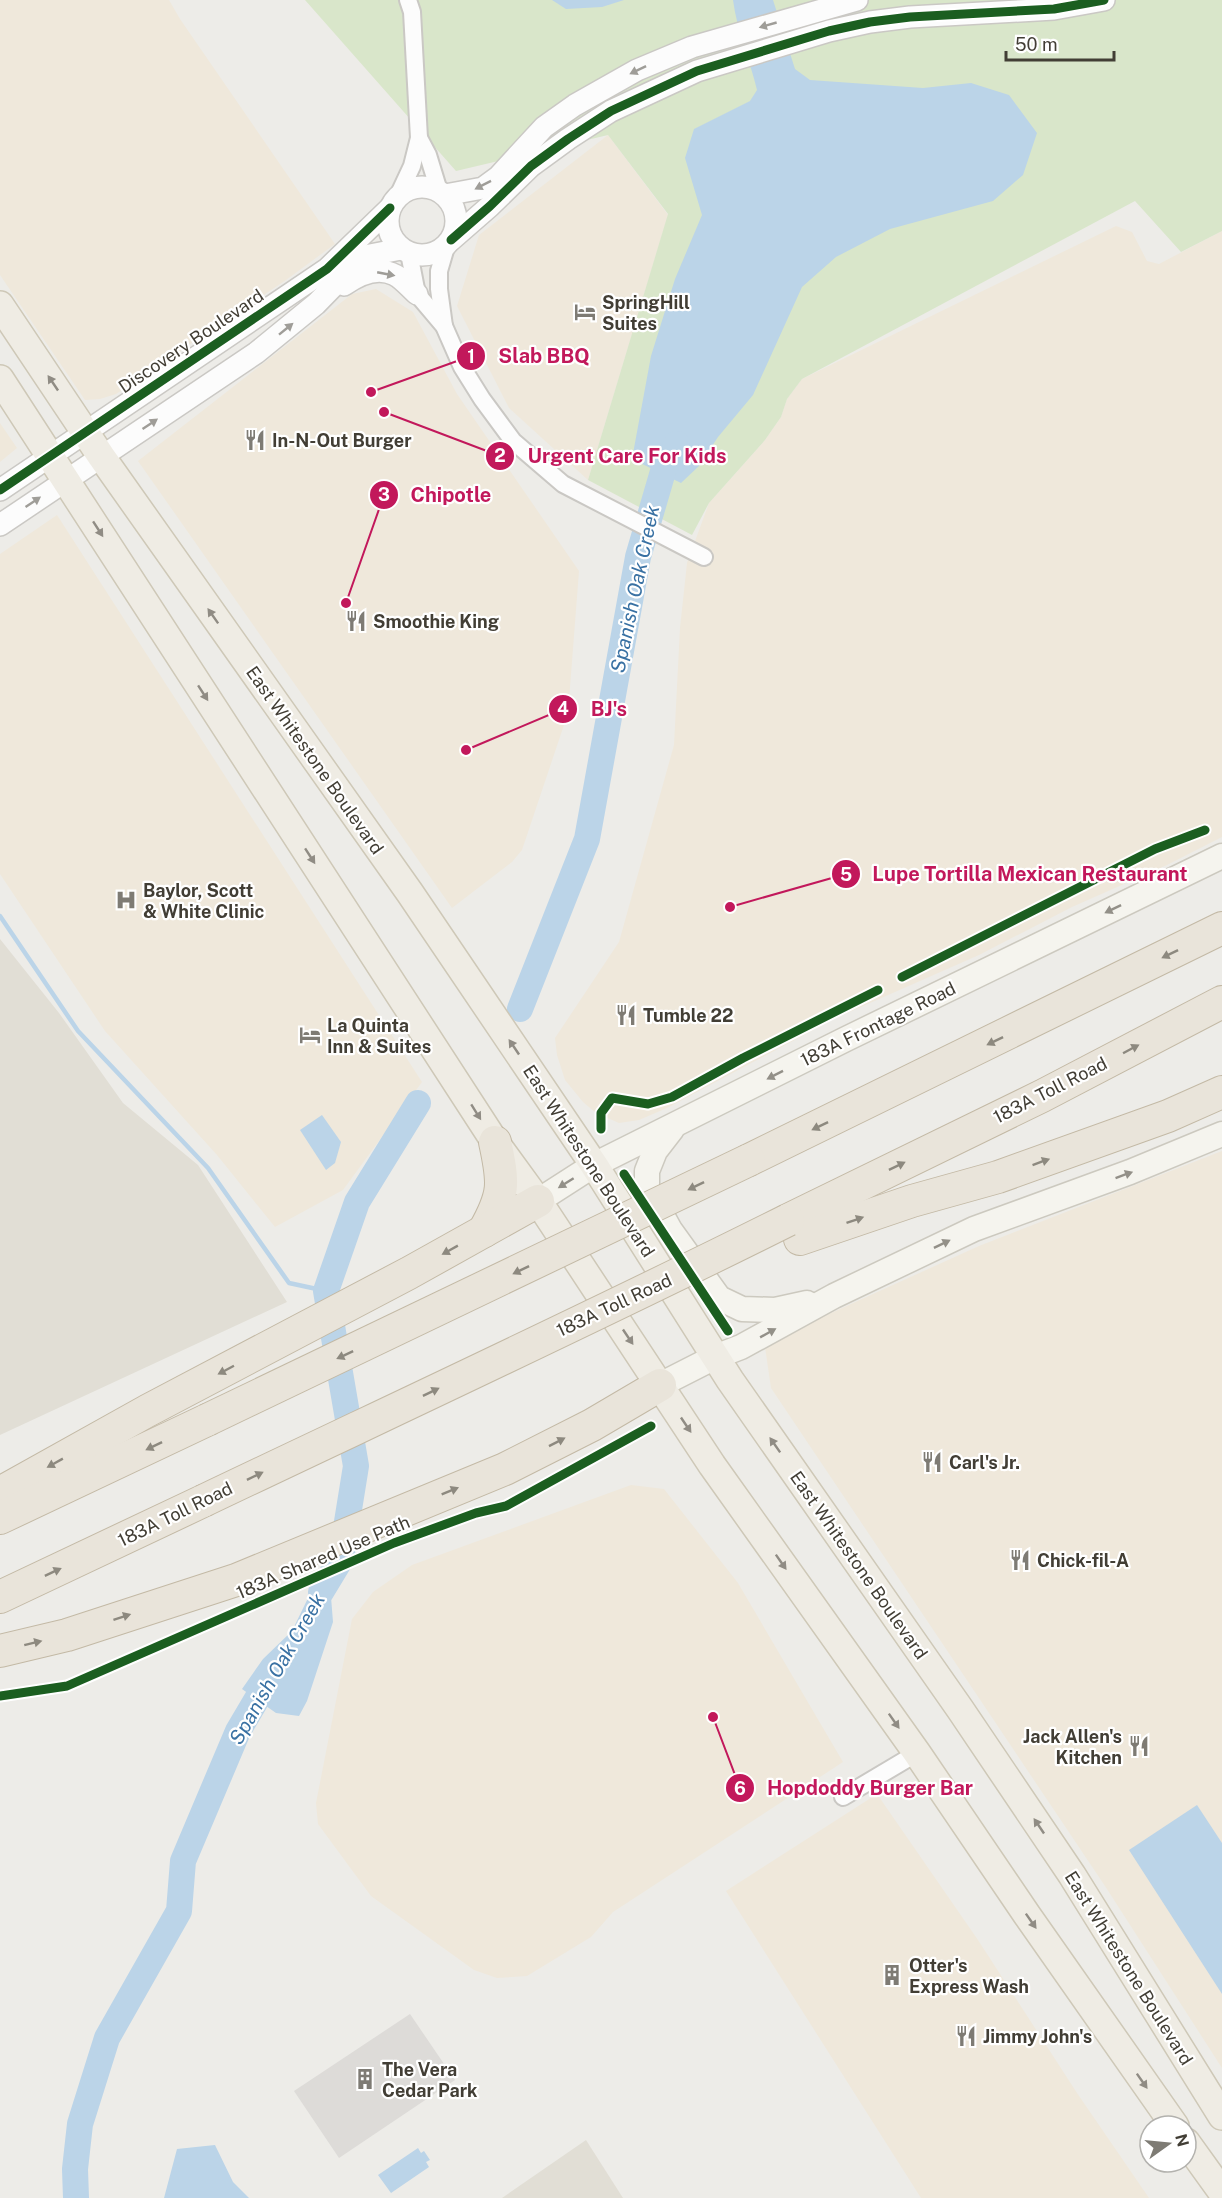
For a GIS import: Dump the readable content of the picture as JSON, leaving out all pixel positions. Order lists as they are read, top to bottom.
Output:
{
  "streets": {
    "highway": ["183A Toll Road"],
    "main road": ["East Whitestone Boulevard", "183A Frontage Road"],
    "street": ["Discovery Boulevard"],
    "cycle path": ["183A Shared Use Path"]
  },
  "crossings": [
    ["Discovery Boulevard", "East Whitestone Boulevard"],
    ["East Whitestone Boulevard", "183A Frontage Road"]
  ],
  "one_way": ["183A Frontage Road"],
  "water": ["Spanish Oak Creek"],
  "places": {
    "hotel": ["SpringHill Suites", "La Quinta Inn & Suites"],
    "other": [
      "Slab BBQ",
      "Urgent Care For Kids",
      "Chipotle",
      "BJ's",
      "Lupe Tortilla Mexican Restaurant",
      "Hopdoddy Burger Bar"
    ],
    "restaurant": [
      "In-N-Out Burger",
      "Smoothie King",
      "Tumble 22",
      "Carl's Jr.",
      "Chick-fil-A",
      "Jack Allen's Kitchen",
      "Jimmy John's"
    ],
    "hospital": ["Baylor, Scott & White Clinic"],
    "building": ["Otter's Express Wash", "The Vera Cedar Park"]
  },
  "scale_bar": "50 m",
  "north": "right"
}
